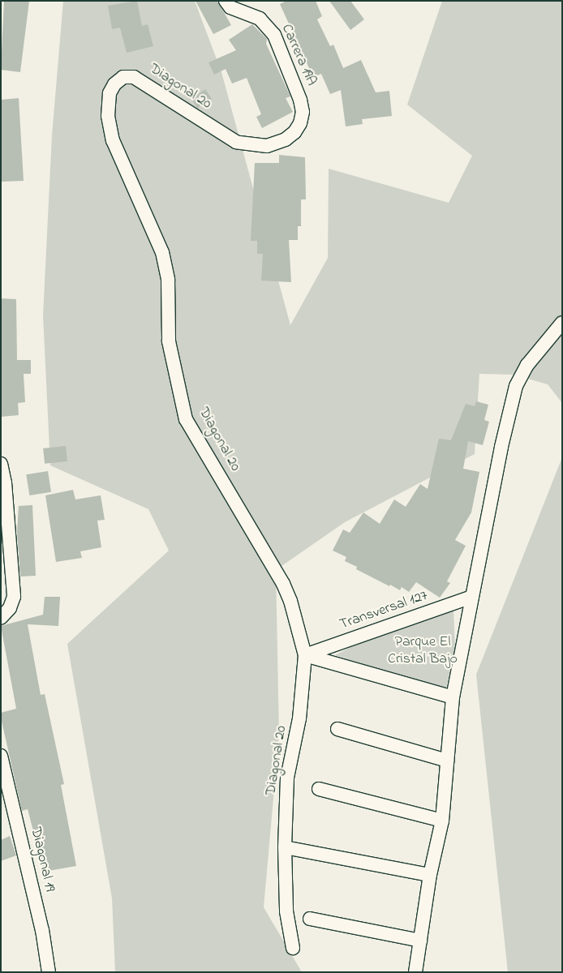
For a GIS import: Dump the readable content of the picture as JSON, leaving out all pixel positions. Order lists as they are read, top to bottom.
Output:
{
  "streets": {
    "street": [
      "Carrera 19A",
      "Diagonal 20",
      "Transversal 127",
      "Diagonal 19"
    ]
  },
  "crossings": [
    ["Carrera 19A", "Diagonal 20"],
    ["Diagonal 20", "Transversal 127"]
  ],
  "parks": ["Parque El Cristal Bajo"]
}
